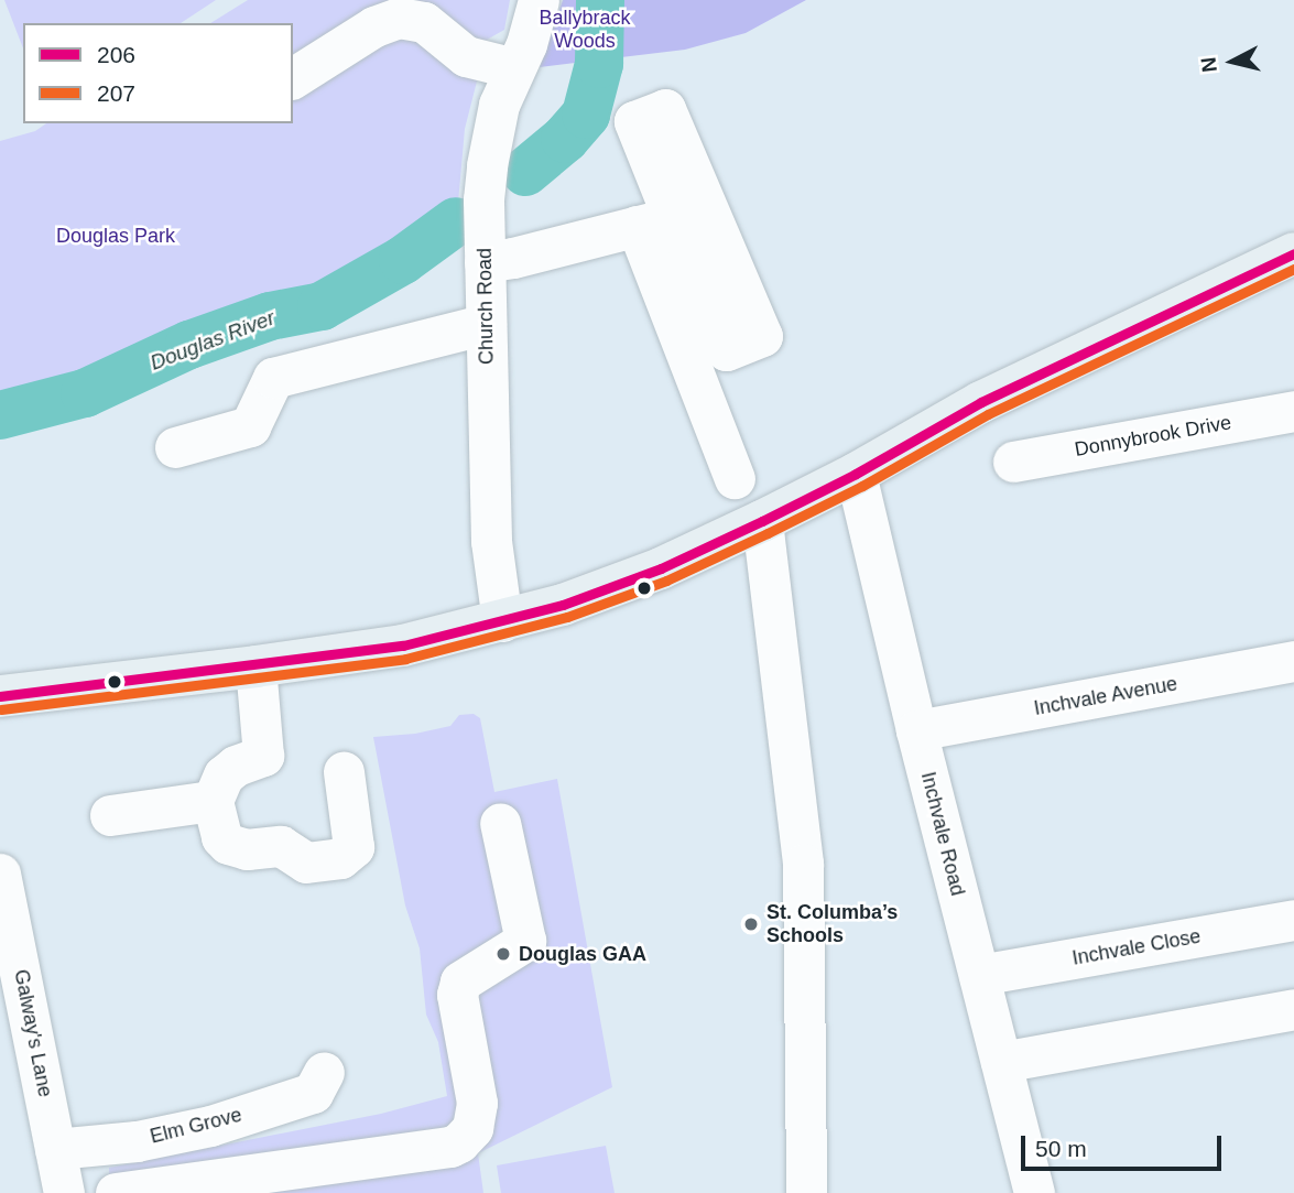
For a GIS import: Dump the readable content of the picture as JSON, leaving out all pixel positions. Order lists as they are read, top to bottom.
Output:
{
  "streets": {
    "street": [
      "Church Road",
      "Donnybrook Drive",
      "Inchvale Avenue",
      "Inchvale Road",
      "Inchvale Close",
      "Galway's Lane",
      "Elm Grove"
    ]
  },
  "crossings": [
    ["Inchvale Avenue", "Inchvale Road"],
    ["Inchvale Road", "Inchvale Close"],
    ["Galway's Lane", "Elm Grove"]
  ],
  "water": ["Douglas River"],
  "parks": ["Ballybrack Woods", "Douglas Park"],
  "places": ["St. Columba’s Schools", "Douglas GAA"],
  "lines": ["transit line 206", "transit line 207"],
  "legend": ["206", "207"],
  "scale_bar": "50 m",
  "north": "left"
}
